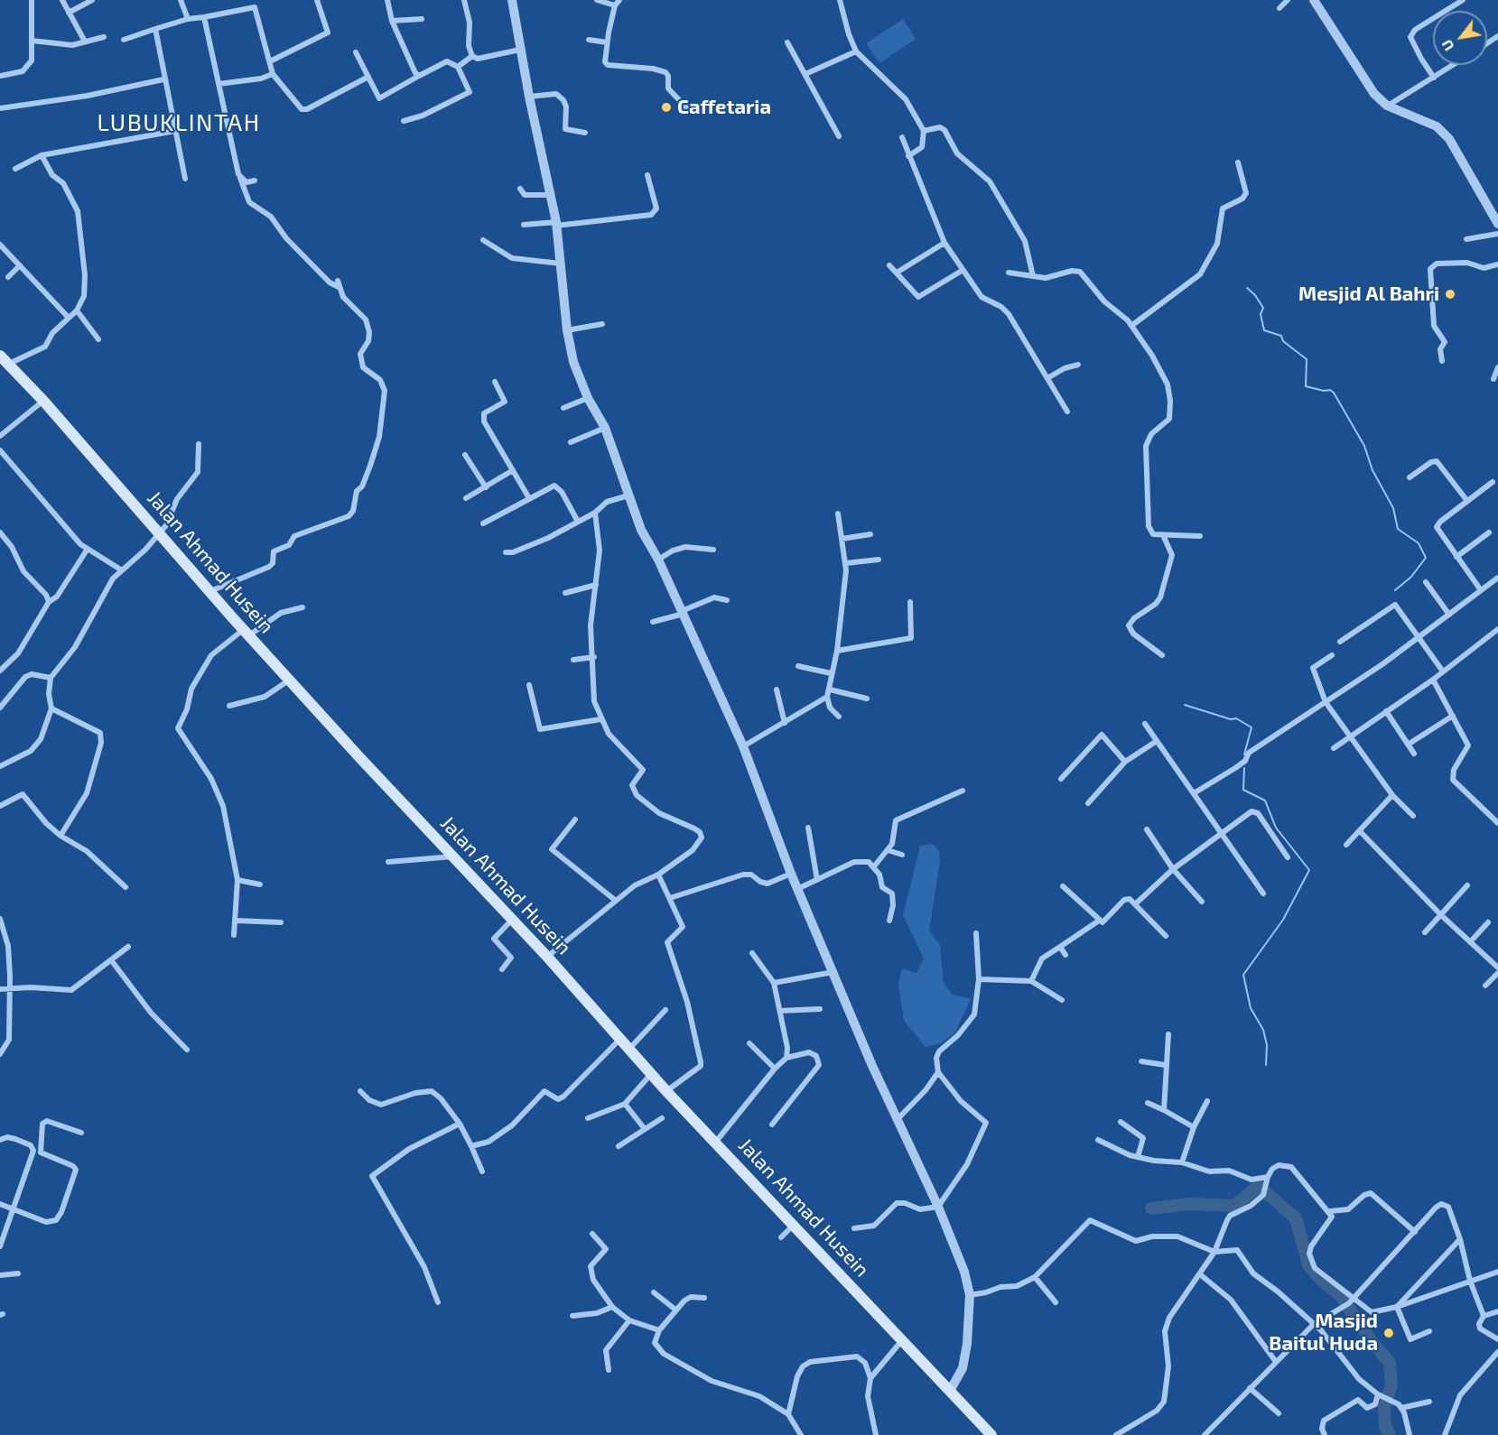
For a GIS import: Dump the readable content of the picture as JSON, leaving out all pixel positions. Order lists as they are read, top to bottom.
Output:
{
  "streets": {
    "main road": ["Jalan Ahmad Husein"]
  },
  "districts": ["LUBUKLINTAH"],
  "places": ["Caffetaria", "Mesjid Al Bahri", "Masjid Baitul Huda"],
  "north": "bottom left"
}
